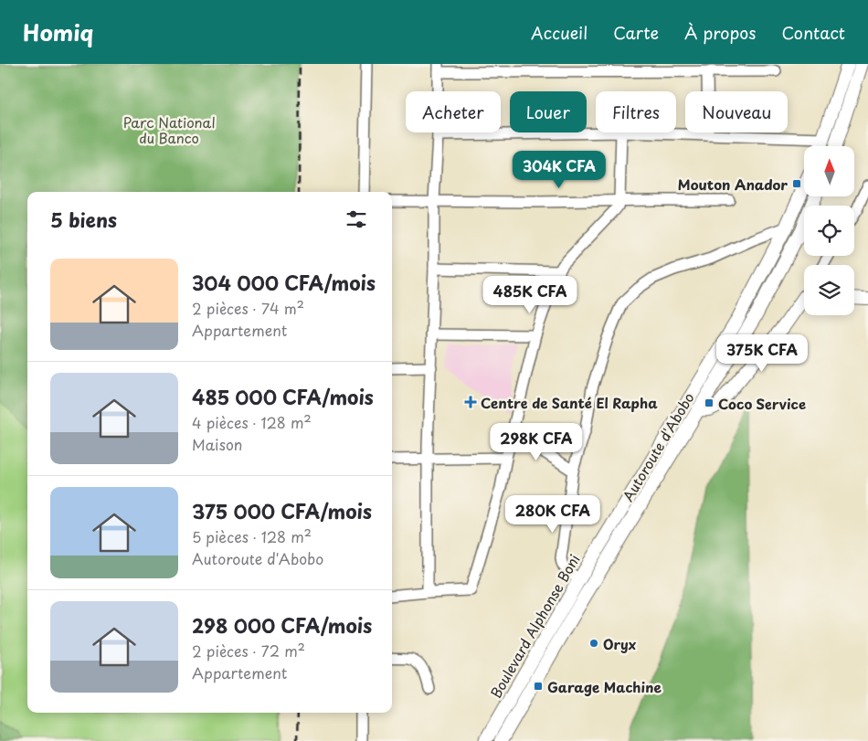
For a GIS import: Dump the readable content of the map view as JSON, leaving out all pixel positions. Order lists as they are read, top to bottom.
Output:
{
  "streets": {
    "main road": ["Autoroute d'Abobo", "Boulevard Alphonse Boni"]
  },
  "parks": ["Parc National du Banco"],
  "places": {
    "transit": ["Mouton Anador", "Coco Service", "Garage Machine"],
    "health": ["Centre de Santé El Rapha"],
    "other": ["Oryx"]
  },
  "north": "top",
  "page": {
    "header": "Homiq",
    "nav": [
      "Accueil",
      "Carte",
      "À propos",
      "Contact"
    ],
    "chip": [
      "Acheter",
      "Louer",
      "Filtres",
      "Nouveau"
    ],
    "price": [
      "304K CFA",
      "485K CFA",
      "375K CFA",
      "298K CFA",
      "280K CFA"
    ],
    "heading": "5 biens",
    "list": [
      {
        "name": "304 000 CFA/mois",
        "note": "2 pièces · 74 m² · Appartement"
      },
      {
        "name": "485 000 CFA/mois",
        "note": "4 pièces · 128 m² · Maison"
      },
      {
        "name": "375 000 CFA/mois",
        "note": "5 pièces · 128 m² · Autoroute d'Abobo"
      },
      {
        "name": "298 000 CFA/mois",
        "note": "2 pièces · 72 m² · Appartement"
      }
    ]
  }
}
